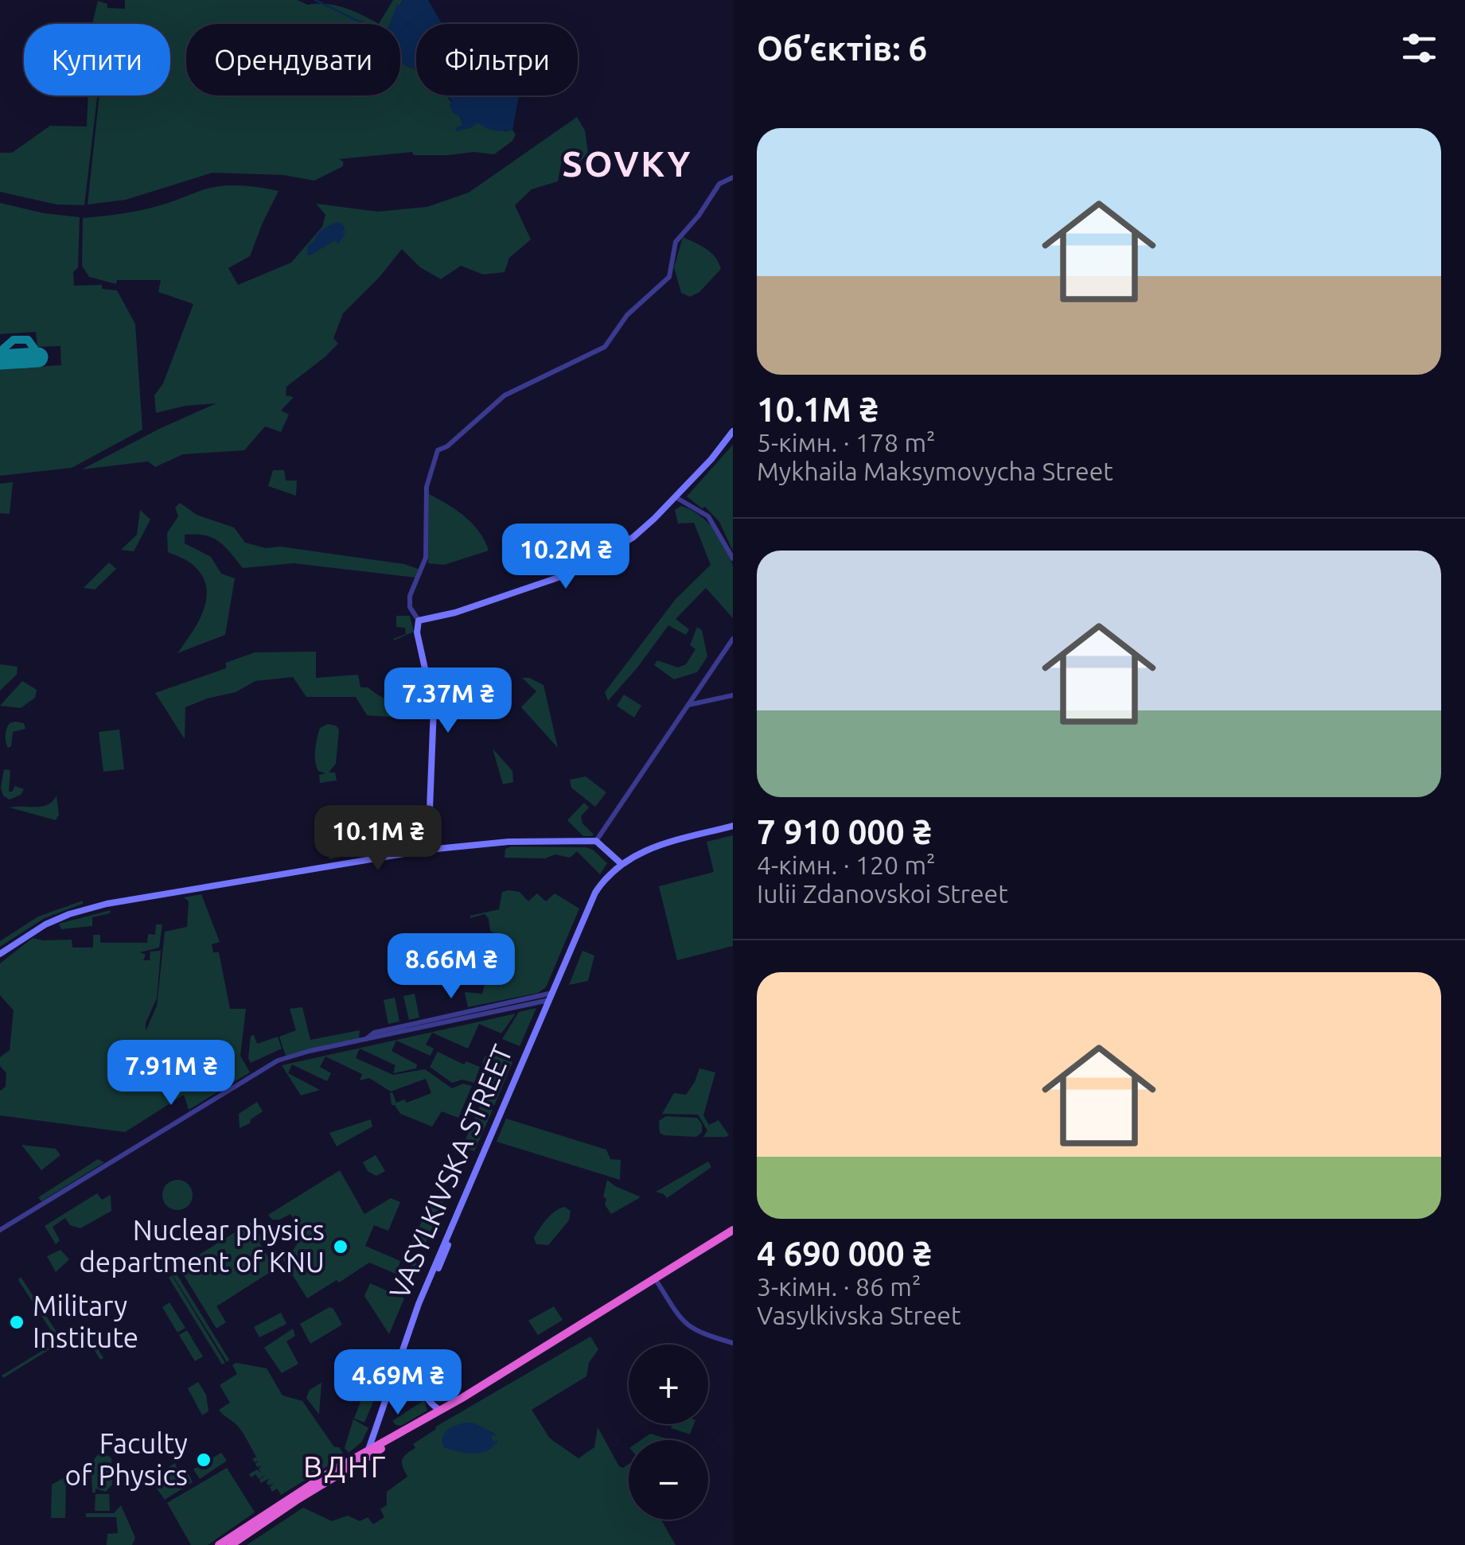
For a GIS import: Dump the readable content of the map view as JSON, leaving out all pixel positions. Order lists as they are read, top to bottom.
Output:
{
  "streets": {
    "main road": ["VASYLKIVSKA STREET"]
  },
  "districts": ["SOVKY", "ВДНГ"],
  "places": ["Nuclear physics department of KNU", "Military Institute", "Faculty of Physics"],
  "page": {
    "heading": "Об’єктів: 6",
    "chip": ["Купити", "Орендувати", "Фільтри"],
    "list": [
      {
        "name": "10.1M ₴",
        "note": "5-кімн. · 178 m² · Mykhaila Maksymovycha Street"
      },
      {
        "name": "7 910 000 ₴",
        "note": "4-кімн. · 120 m² · Iulii Zdanovskoi Street"
      },
      {
        "name": "4 690 000 ₴",
        "note": "3-кімн. · 86 m² · Vasylkivska Street"
      }
    ],
    "price": [
      "10.2M ₴",
      "7.37M ₴",
      "10.1M ₴",
      "8.66M ₴",
      "7.91M ₴",
      "4.69M ₴"
    ],
    "map_buttons": ["+", "−"]
  }
}
